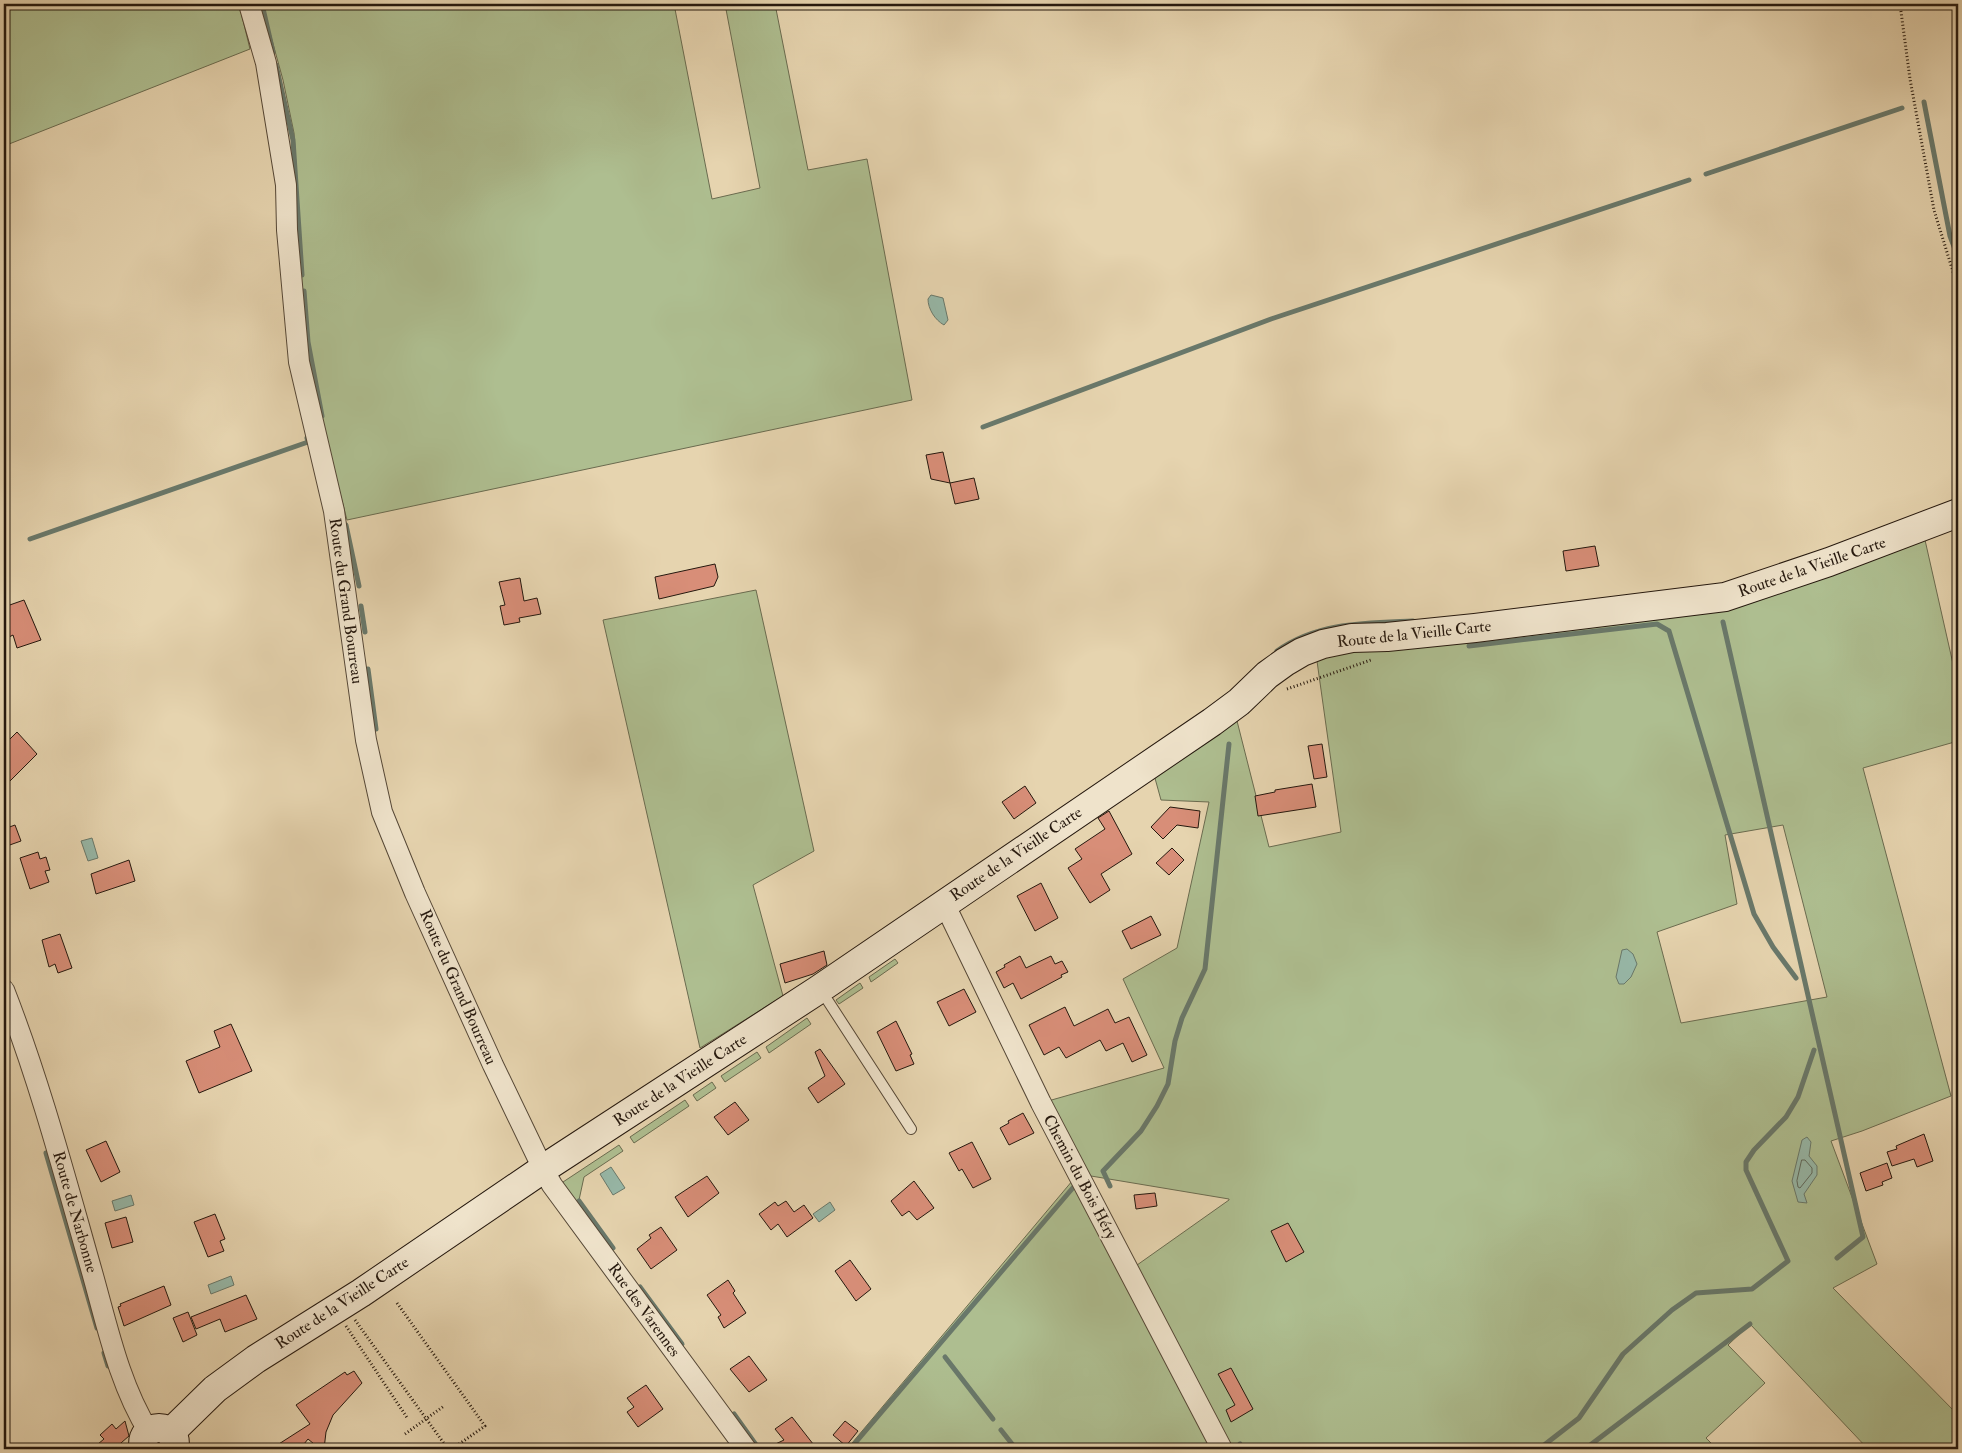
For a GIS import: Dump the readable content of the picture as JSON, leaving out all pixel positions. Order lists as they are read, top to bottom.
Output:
{
  "streets": {
    "street": [
      "Route de la Vieille Carte",
      "Route du Grand Bourreau",
      "Chemin du Bois Héry",
      "Route de Narbonne",
      "Rue des Varennes"
    ]
  },
  "crossings": [
    ["Route de la Vieille Carte", "Route du Grand Bourreau"],
    ["Route de la Vieille Carte", "Chemin du Bois Héry"],
    ["Route de la Vieille Carte", "Route de Narbonne"],
    ["Route de la Vieille Carte", "Rue des Varennes"],
    ["Route du Grand Bourreau", "Rue des Varennes"]
  ]
}
